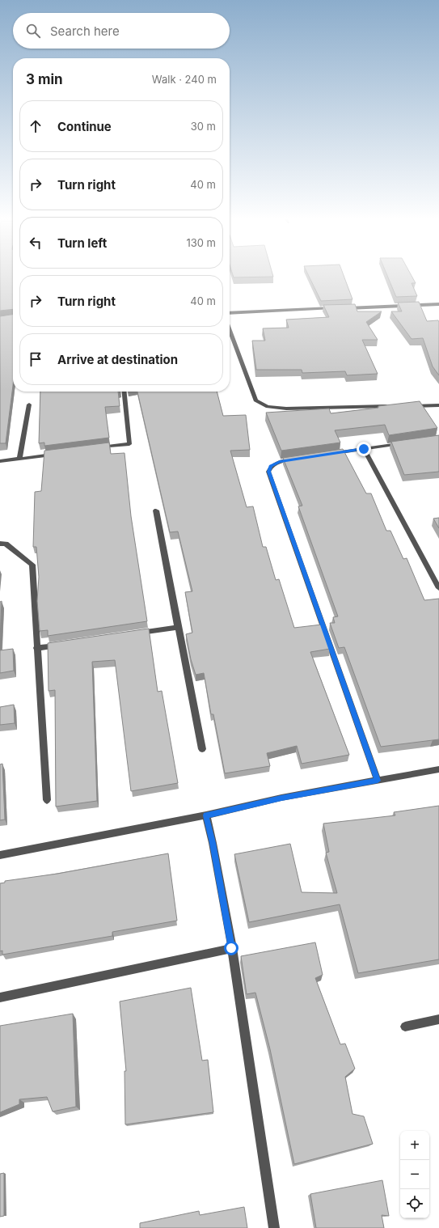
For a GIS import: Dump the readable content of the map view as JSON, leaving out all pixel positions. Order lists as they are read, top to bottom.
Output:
{
  "page": {
    "search": "Search here",
    "heading": ["3 min", "Walk · 240 m"],
    "list": [
      ["Continue", "30 m"],
      ["Turn right", "40 m"],
      ["Turn left", "130 m"],
      ["Turn right", "40 m"],
      "Arrive at destination"
    ],
    "map_buttons": ["+", "−"]
  }
}
